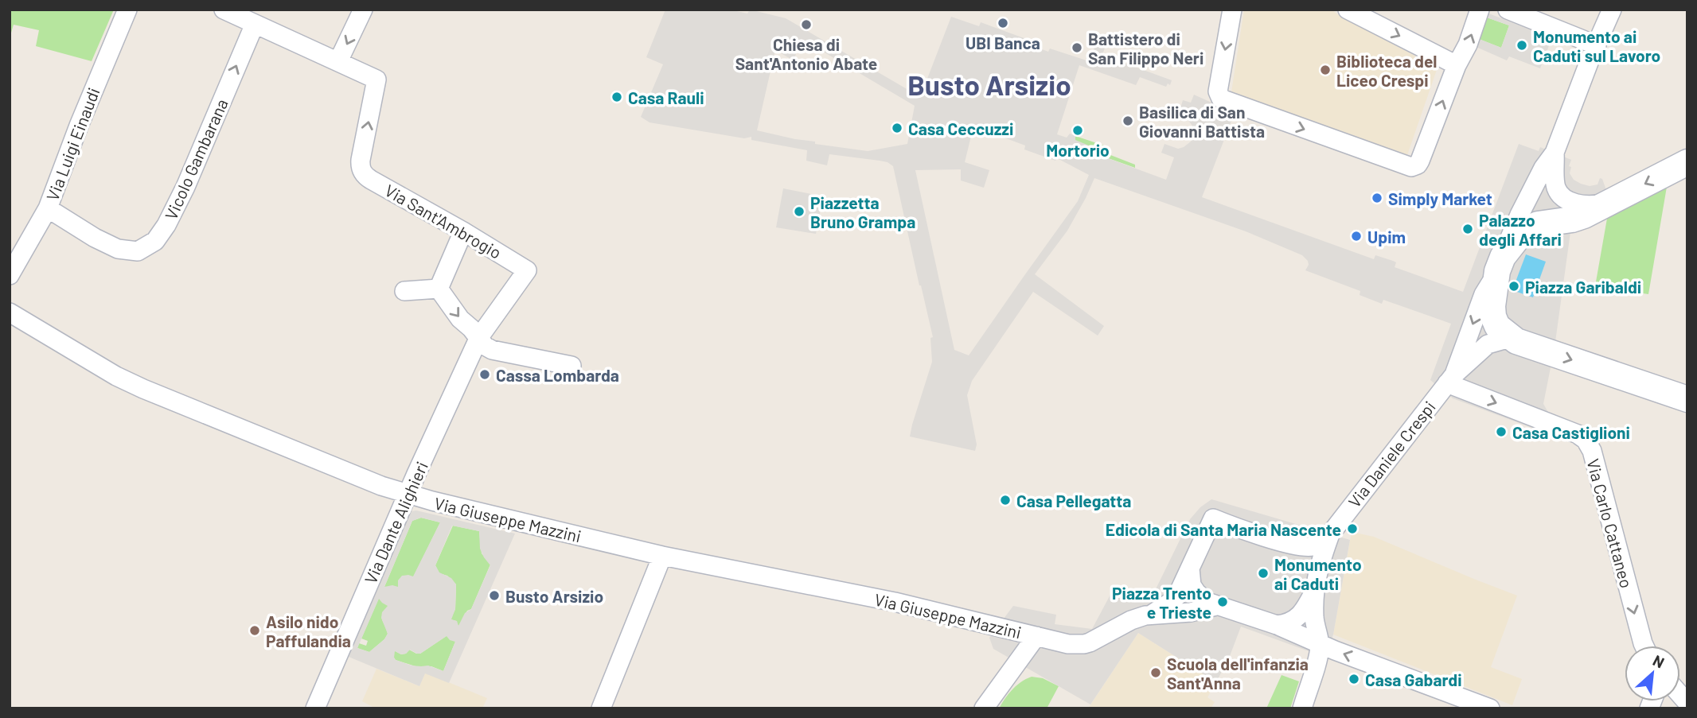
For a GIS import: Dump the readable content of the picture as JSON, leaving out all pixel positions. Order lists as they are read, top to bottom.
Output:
{
  "streets": {
    "street": [
      "Via Luigi Einaudi",
      "Vicolo Gambarana",
      "Via Sant'Ambrogio",
      "Via Daniele Crespi",
      "Via Giuseppe Mazzini",
      "Via Dante Alighieri",
      "Via Carlo Cattaneo"
    ]
  },
  "crossings": [
    ["Via Luigi Einaudi", "Vicolo Gambarana"],
    ["Via Sant'Ambrogio", "Via Dante Alighieri"],
    ["Via Daniele Crespi", "Via Carlo Cattaneo"],
    ["Via Giuseppe Mazzini", "Via Dante Alighieri"]
  ],
  "one_way": ["Via Sant'Ambrogio", "Via Carlo Cattaneo"],
  "districts": ["Busto Arsizio"],
  "places": [
    "UBI Banca",
    "Chiesa di Sant'Antonio Abate",
    "Monumento ai Caduti sul Lavoro",
    "Battistero di San Filippo Neri",
    "Biblioteca del Liceo Crespi",
    "Casa Rauli",
    "Basilica di San Giovanni Battista",
    "Casa Ceccuzzi",
    "Mortorio",
    "Simply Market",
    "Piazzetta Bruno Grampa",
    "Palazzo degli Affari",
    "Upim",
    "Piazza Garibaldi",
    "Cassa Lombarda",
    "Casa Castiglioni",
    "Casa Pellegatta",
    "Edicola di Santa Maria Nascente",
    "Monumento ai Caduti",
    "Busto Arsizio",
    "Piazza Trento e Trieste",
    "Asilo nido Paffulandia",
    "Scuola dell'infanzia Sant'Anna",
    "Casa Gabardi"
  ],
  "north": "top right"
}
